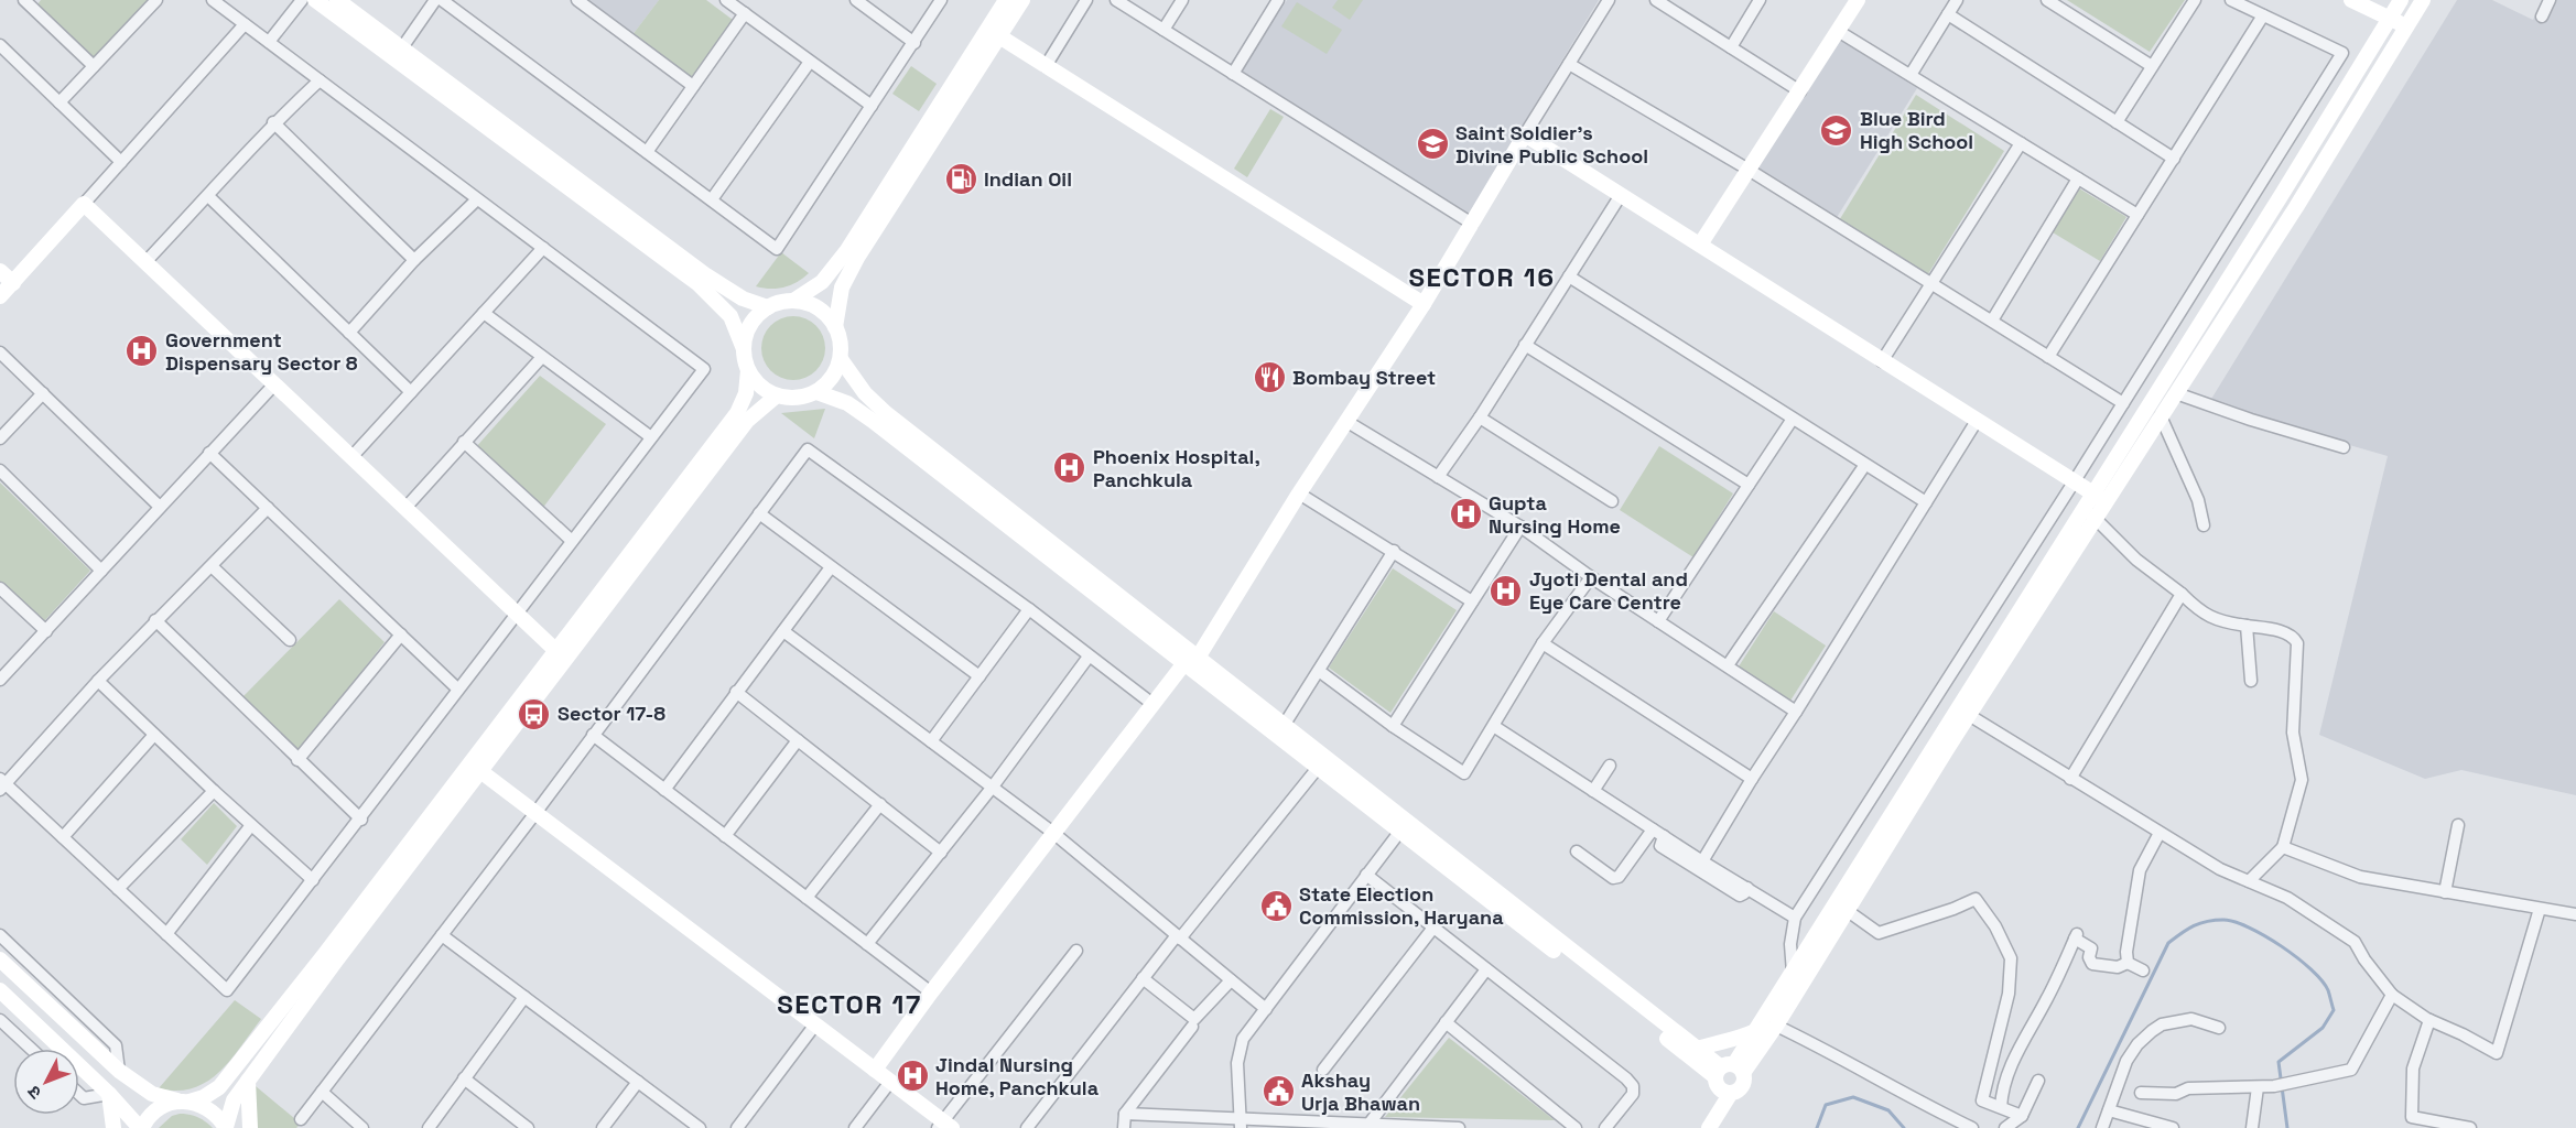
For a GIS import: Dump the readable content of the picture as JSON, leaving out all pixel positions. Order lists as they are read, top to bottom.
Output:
{
  "districts": ["SECTOR 16", "SECTOR 17"],
  "places": {
    "school or university": ["Blue Bird High School", "Saint Soldier’s Divine Public School"],
    "fuel station": ["Indian Oil"],
    "hospital": [
      "Government Dispensary Sector 8",
      "Phoenix Hospital, Panchkula",
      "Gupta Nursing Home",
      "Jyoti Dental and Eye Care Centre",
      "Jindal Nursing Home, Panchkula"
    ],
    "restaurant": ["Bombay Street"],
    "bus stop": ["Sector 17-8"],
    "public building": ["State Election Commission, Haryana", "Akshay Urja Bhawan"]
  },
  "north": "bottom left"
}
